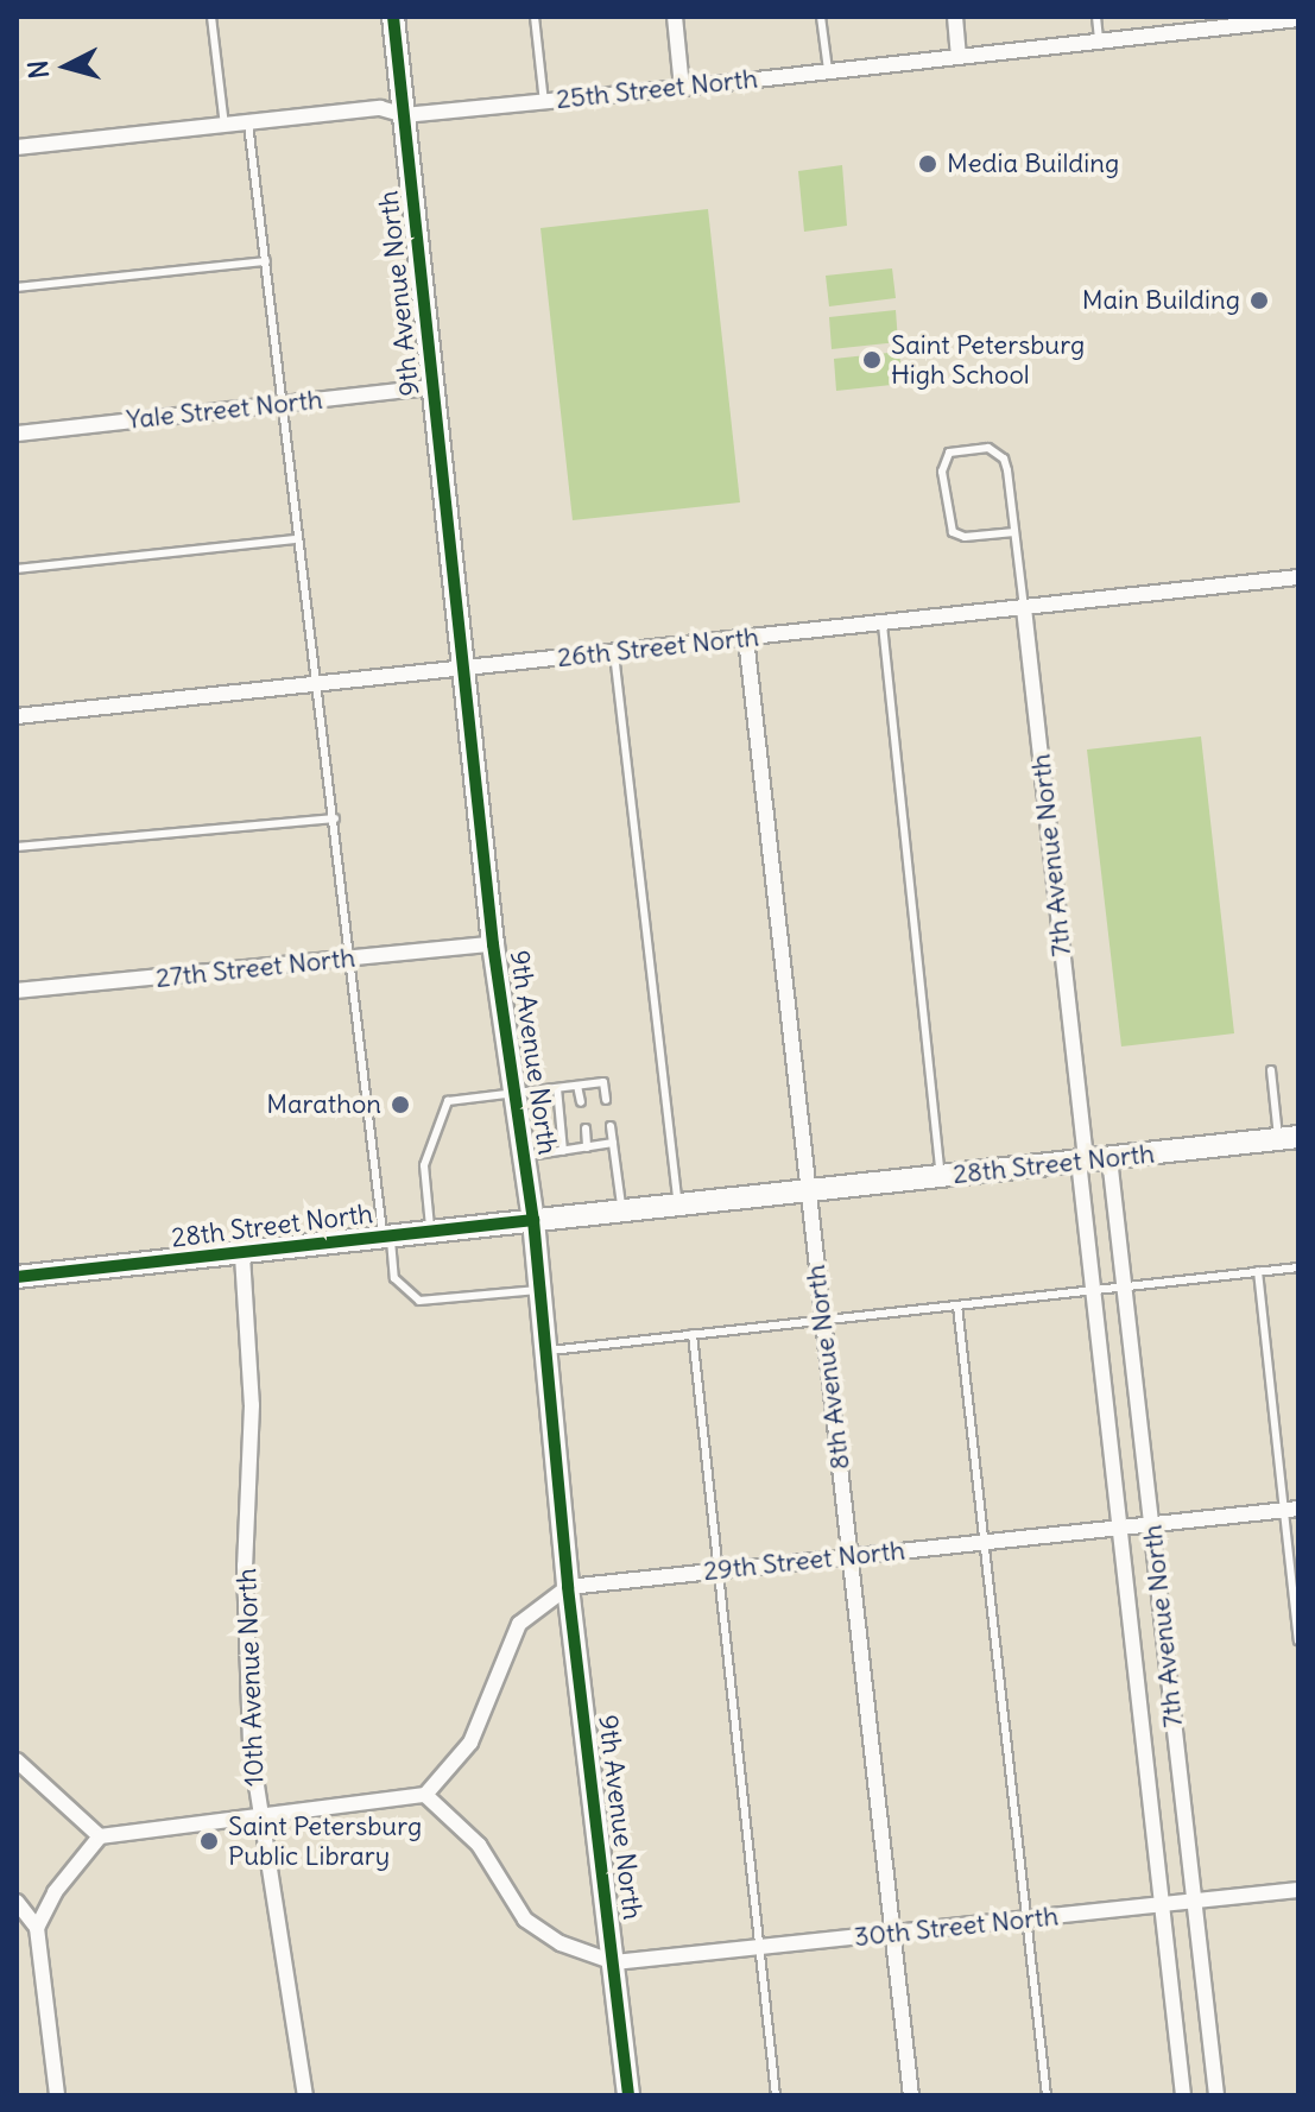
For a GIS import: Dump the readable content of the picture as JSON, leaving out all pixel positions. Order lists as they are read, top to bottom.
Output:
{
  "streets": {
    "street": [
      "25th Street North",
      "9th Avenue North",
      "Yale Street North",
      "26th Street North",
      "7th Avenue North",
      "27th Street North",
      "28th Street North",
      "8th Avenue North",
      "29th Street North",
      "10th Avenue North",
      "30th Street North"
    ]
  },
  "crossings": [
    ["25th Street North", "9th Avenue North"],
    ["9th Avenue North", "Yale Street North"],
    ["9th Avenue North", "26th Street North"],
    ["9th Avenue North", "27th Street North"],
    ["9th Avenue North", "28th Street North"],
    ["9th Avenue North", "29th Street North"],
    ["9th Avenue North", "30th Street North"],
    ["26th Street North", "7th Avenue North"],
    ["26th Street North", "8th Avenue North"],
    ["7th Avenue North", "28th Street North"],
    ["7th Avenue North", "29th Street North"],
    ["7th Avenue North", "30th Street North"],
    ["28th Street North", "8th Avenue North"],
    ["28th Street North", "10th Avenue North"],
    ["8th Avenue North", "29th Street North"],
    ["8th Avenue North", "30th Street North"]
  ],
  "places": [
    "Media Building",
    "Main Building",
    "Saint Petersburg High School",
    "Marathon",
    "Saint Petersburg Public Library"
  ],
  "north": "left"
}
